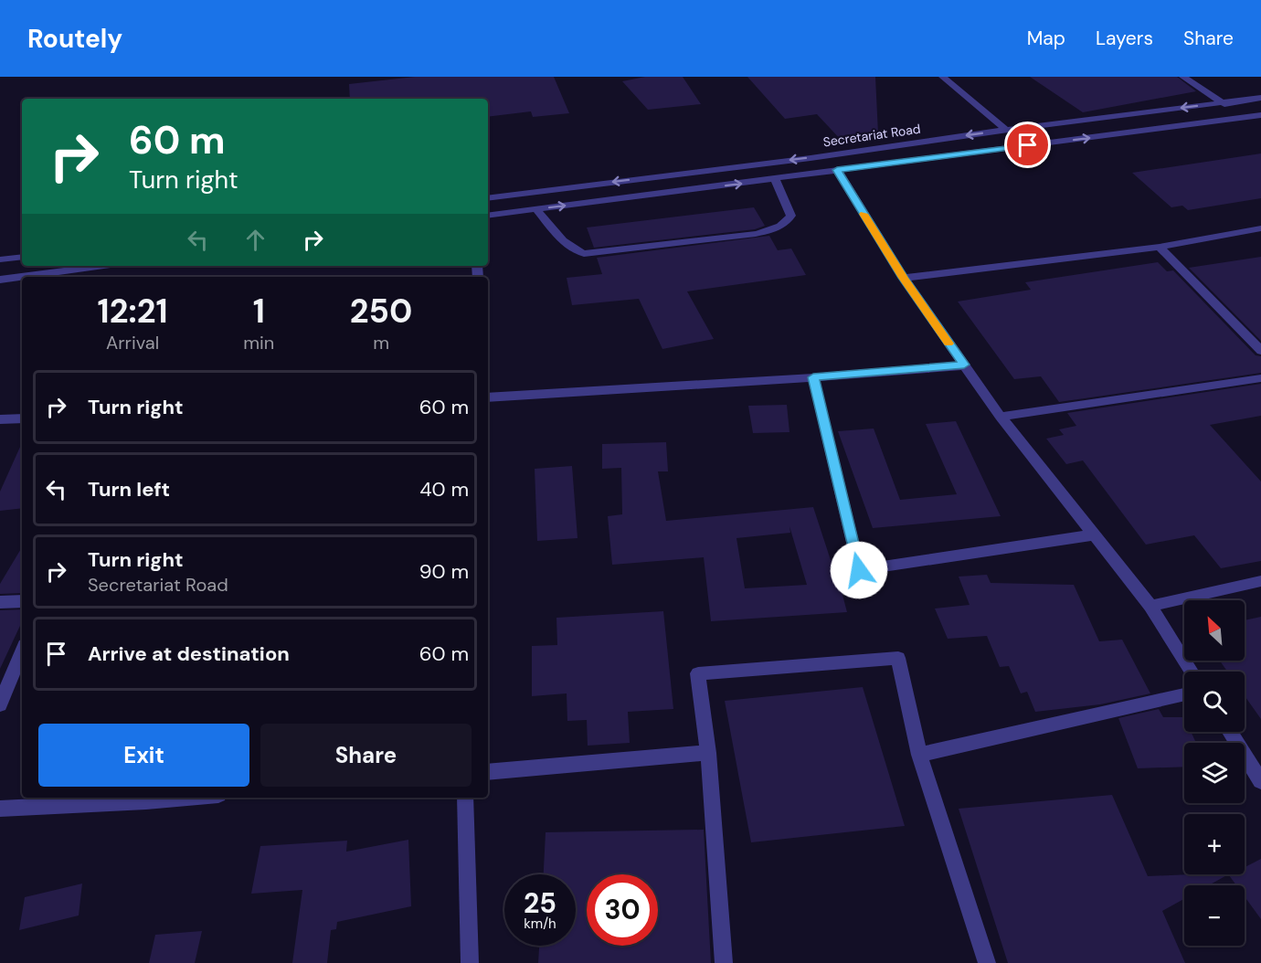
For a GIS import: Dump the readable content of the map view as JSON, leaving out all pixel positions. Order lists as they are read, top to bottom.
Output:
{
  "streets": {
    "street": ["Secretariat Road"]
  },
  "north": "top left",
  "page": {
    "header": "Routely",
    "nav": ["Map", "Layers", "Share"],
    "turn": ["60 m", "Turn right"],
    "eta": [
      "12:21",
      "Arrival",
      "1",
      "min",
      "250",
      "m"
    ],
    "list": [
      {
        "name": "Turn right",
        "value": "60 m"
      },
      {
        "name": "Turn left",
        "value": "40 m"
      },
      {
        "name": "Turn right",
        "note": "Secretariat Road",
        "value": "90 m"
      },
      {
        "name": "Arrive at destination",
        "value": "60 m"
      }
    ],
    "map_buttons": ["+", "−"],
    "buttons": ["Exit", "Share"],
    "speed": "25 km/h",
    "limit": "30"
  }
}
